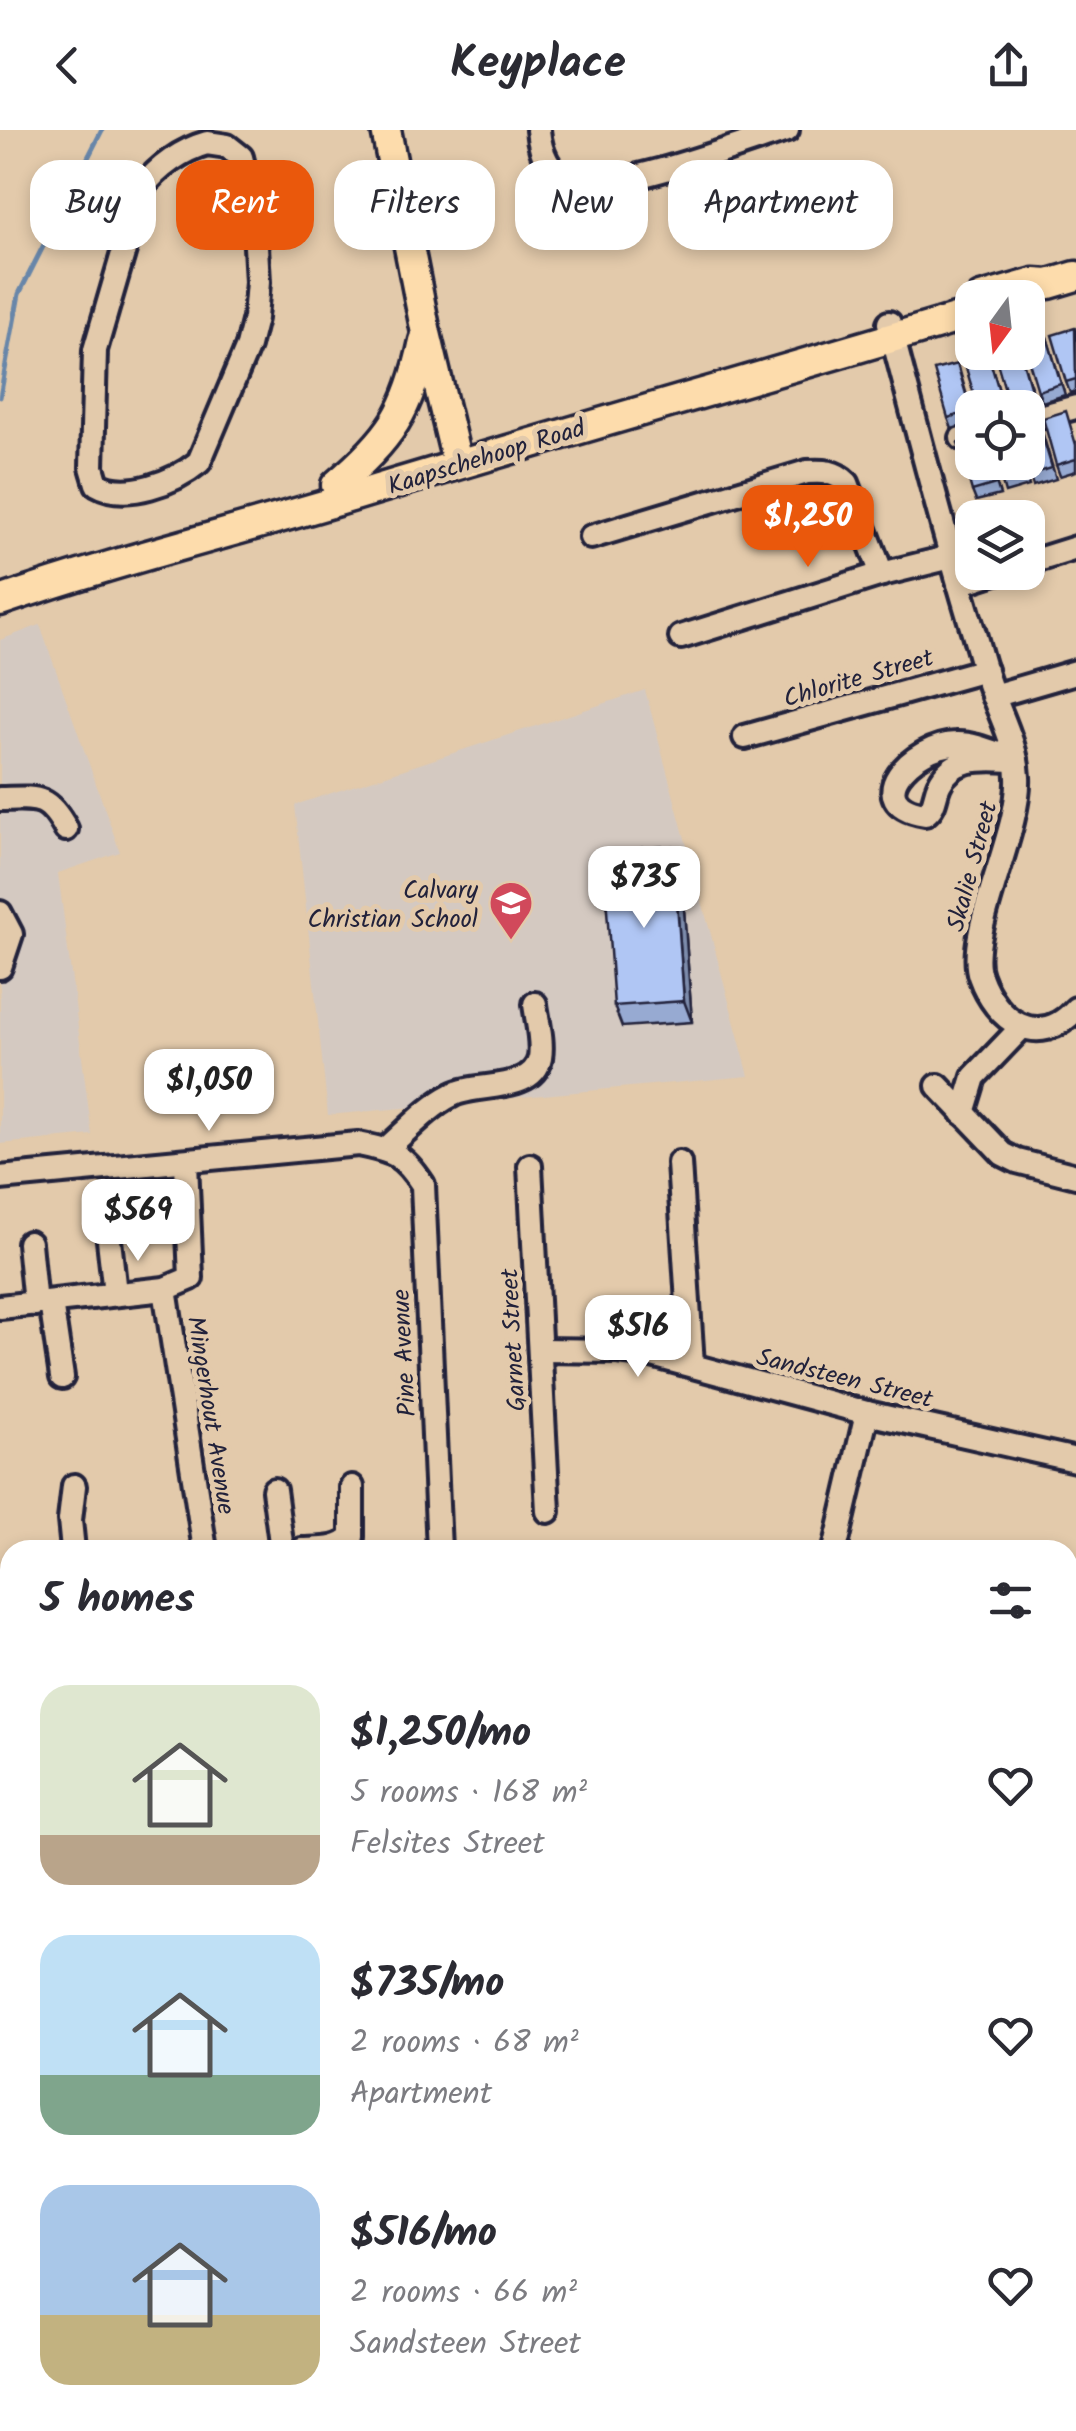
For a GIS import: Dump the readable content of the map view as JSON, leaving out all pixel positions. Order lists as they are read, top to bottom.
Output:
{
  "streets": {
    "main road": ["Kaapschehoop Road"],
    "street": [
      "Chlorite Street",
      "Skalie Street",
      "Garnet Street",
      "Pine Avenue",
      "Sandsteen Street",
      "Mingerhout Avenue"
    ]
  },
  "crossings": [
    ["Kaapschehoop Road", "Skalie Street"],
    ["Chlorite Street", "Skalie Street"],
    ["Garnet Street", "Sandsteen Street"]
  ],
  "places": {
    "school or university": ["Calvary Christian School"]
  },
  "north": "bottom",
  "page": {
    "header": "Keyplace",
    "chip": [
      "Buy",
      "Rent",
      "Filters",
      "New",
      "Apartment"
    ],
    "price": [
      "$1,250",
      "$735",
      "$1,050",
      "$569",
      "$516"
    ],
    "heading": "5 homes",
    "list": [
      {
        "name": "$1,250/mo",
        "note": "5 rooms · 168 m² · Felsites Street"
      },
      {
        "name": "$735/mo",
        "note": "2 rooms · 68 m² · Apartment"
      },
      {
        "name": "$516/mo",
        "note": "2 rooms · 66 m² · Sandsteen Street"
      }
    ]
  }
}
